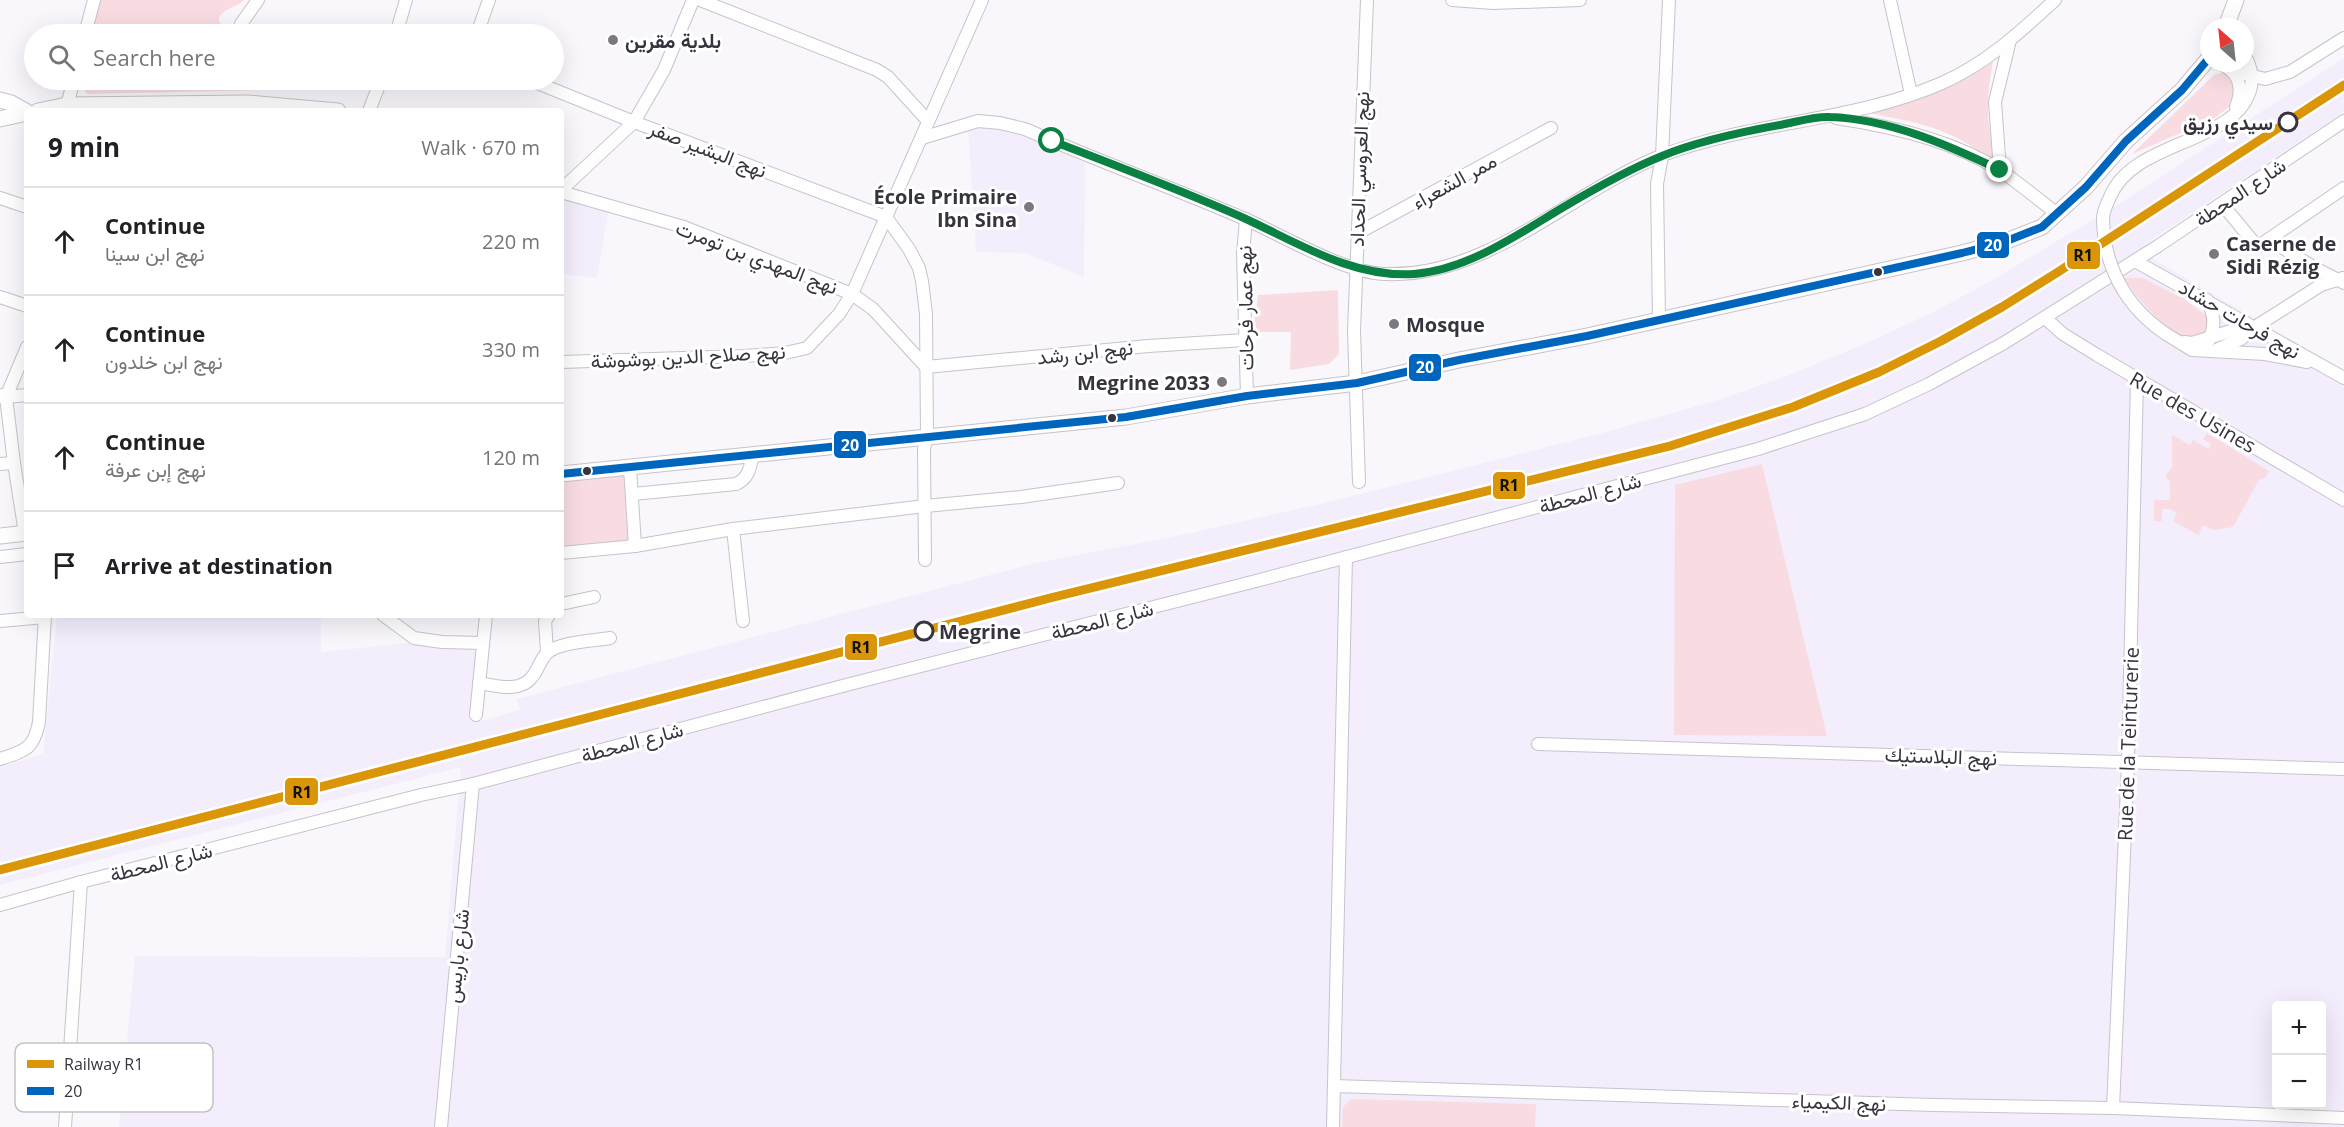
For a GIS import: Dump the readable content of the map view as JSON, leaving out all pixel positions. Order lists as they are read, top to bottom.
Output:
{
  "streets": {
    "street": [
      "نهج البشير صفر",
      "نهج العروسي الحداد",
      "ممر الشعراء",
      "شارع المحطة",
      "نهج المهدي بن تومرت",
      "نهج عمار فرحات",
      "نهج فرحات حشاد",
      "نهج ابن رشد",
      "نهج صلاح الدين بوشوشة",
      "Rue des Usines",
      "Rue de la Teinturerie",
      "نهج البلاستيك",
      "شارع باريس",
      "نهج الكيمياء"
    ]
  },
  "crossings": [
    ["نهج البشير صفر", "نهج صلاح الدين بوشوشة"],
    ["نهج العروسي الحداد", "ممر الشعراء"],
    ["شارع المحطة", "نهج فرحات حشاد"],
    ["شارع المحطة", "Rue des Usines"],
    ["شارع المحطة", "شارع باريس"],
    ["نهج المهدي بن تومرت", "نهج ابن رشد"],
    ["نهج المهدي بن تومرت", "نهج صلاح الدين بوشوشة"],
    ["نهج عمار فرحات", "نهج ابن رشد"],
    ["Rue des Usines", "Rue de la Teinturerie"],
    ["Rue de la Teinturerie", "نهج البلاستيك"],
    ["Rue de la Teinturerie", "نهج الكيمياء"]
  ],
  "places": [
    "بلدية مقرين",
    "سيدي رزيق",
    "École Primaire Ibn Sina",
    "Caserne de Sidi Rézig",
    "Mosque",
    "Megrine 2033",
    "Megrine"
  ],
  "lines": ["transit line 20", "rail line R1"],
  "legend": ["Railway R1", "20"],
  "north": "top left",
  "page": {
    "search": "Search here",
    "heading": ["9 min", "Walk · 670 m"],
    "list": [
      ["Continue", "نهج ابن سينا", "220 m"],
      ["Continue", "نهج ابن خلدون", "330 m"],
      ["Continue", "نهج إبن عرفة", "120 m"],
      "Arrive at destination"
    ],
    "map_buttons": ["+", "−"]
  }
}
